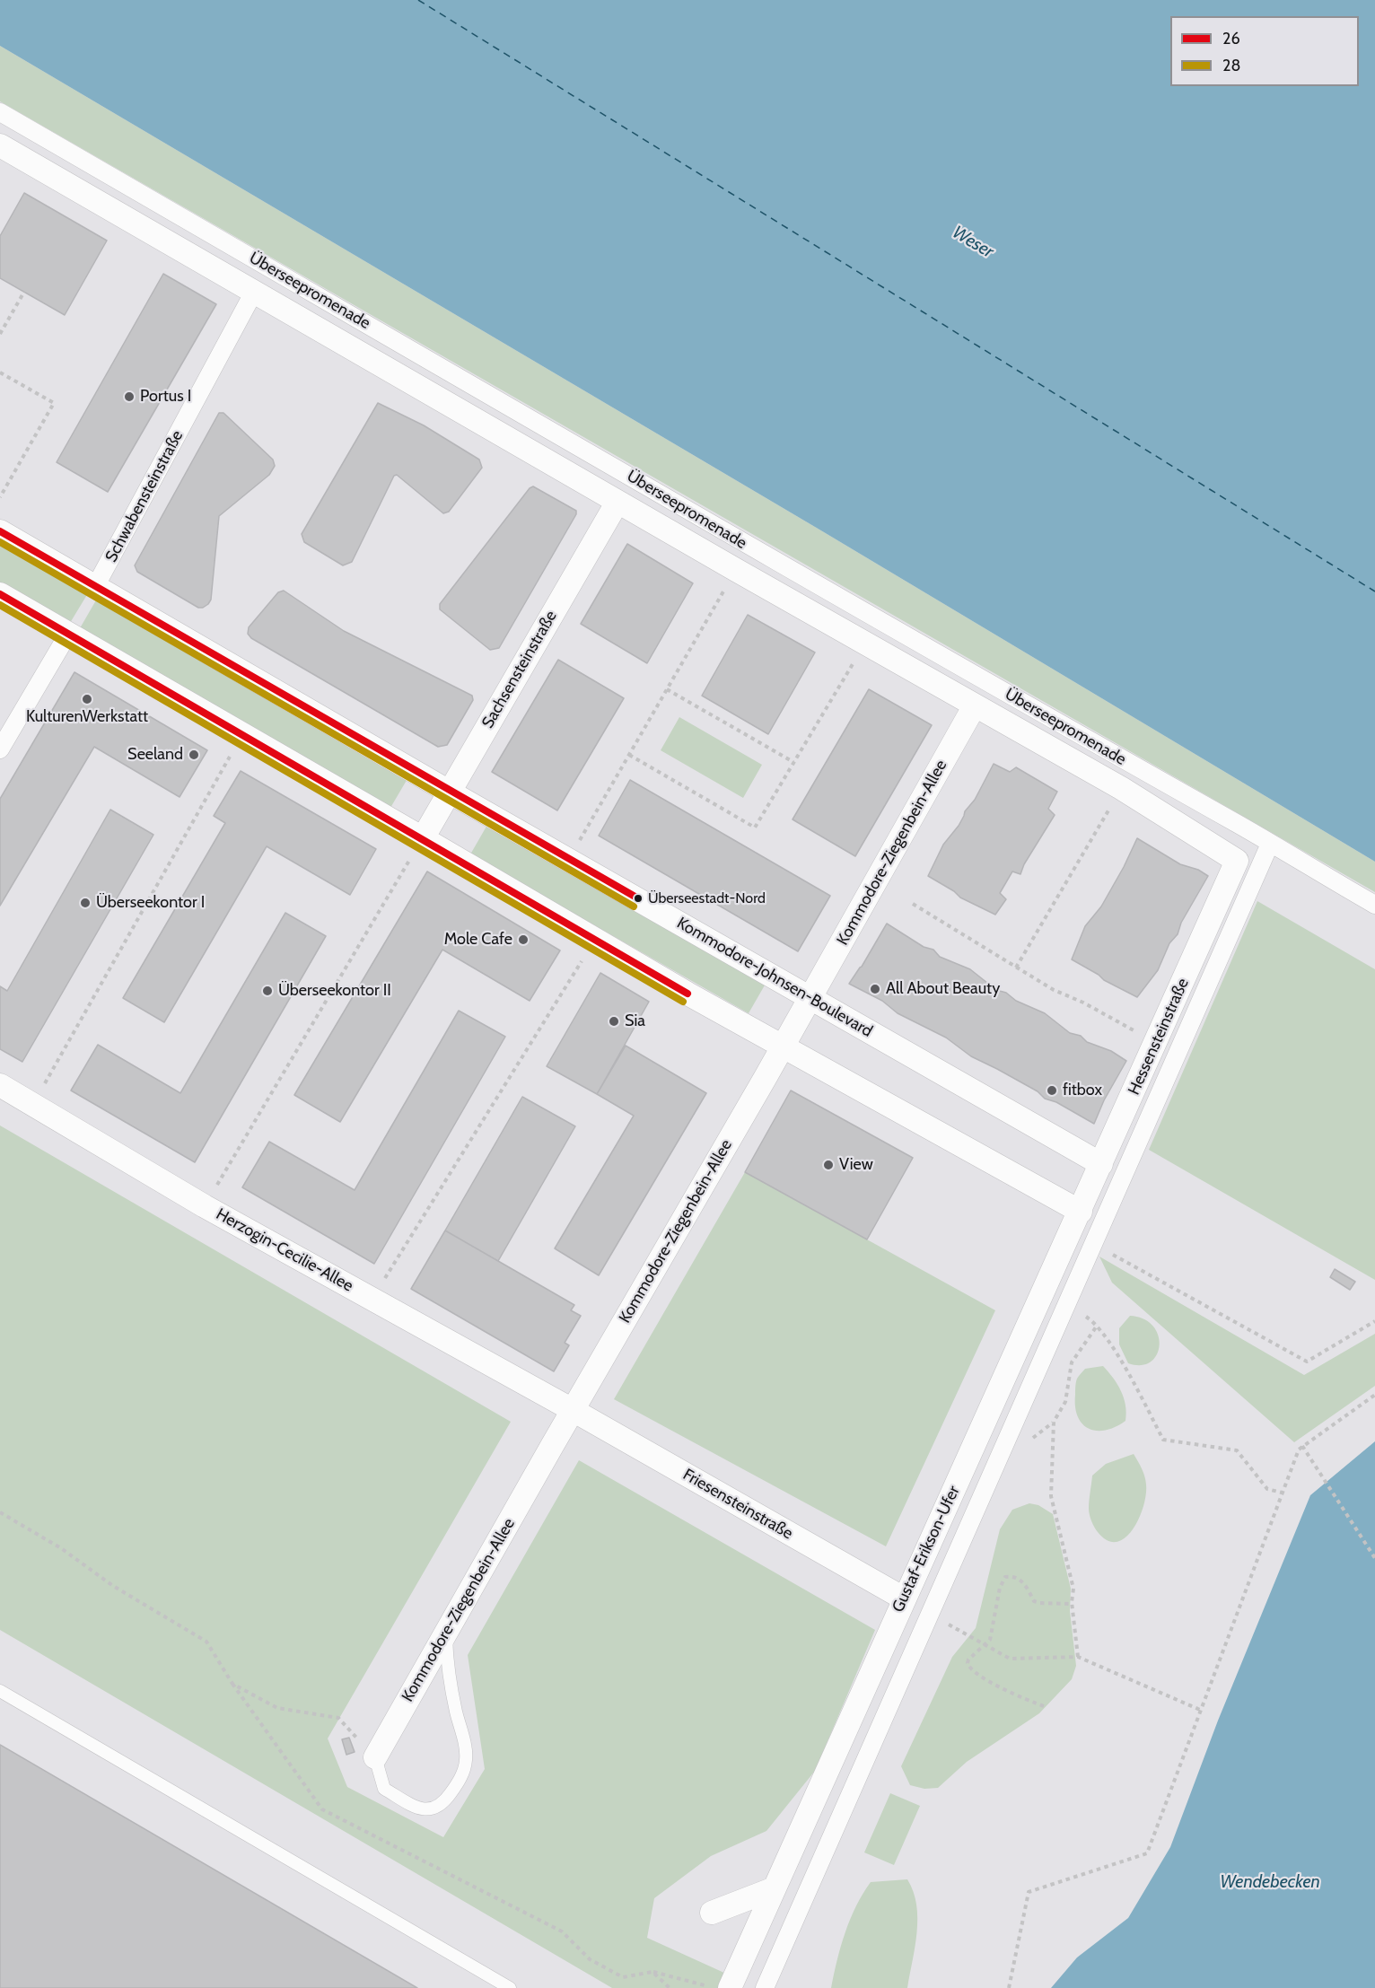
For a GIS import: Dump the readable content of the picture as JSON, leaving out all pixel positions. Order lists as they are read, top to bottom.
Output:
{
  "streets": {
    "street": [
      "Überseepromenade",
      "Schwabensteinstraße",
      "Sachsensteinstraße",
      "Kommodore-Ziegenbein-Allee",
      "Kommodore-Johnsen-Boulevard",
      "Hessensteinstraße",
      "Herzogin-Cecilie-Allee",
      "Friesensteinstraße",
      "Gustaf-Erikson-Ufer"
    ]
  },
  "crossings": [
    ["Überseepromenade", "Schwabensteinstraße"],
    ["Überseepromenade", "Sachsensteinstraße"],
    ["Überseepromenade", "Kommodore-Ziegenbein-Allee"],
    ["Überseepromenade", "Hessensteinstraße"],
    ["Schwabensteinstraße", "Kommodore-Johnsen-Boulevard"],
    ["Sachsensteinstraße", "Kommodore-Johnsen-Boulevard"],
    ["Kommodore-Ziegenbein-Allee", "Kommodore-Johnsen-Boulevard"],
    ["Kommodore-Ziegenbein-Allee", "Herzogin-Cecilie-Allee"],
    ["Kommodore-Ziegenbein-Allee", "Friesensteinstraße"],
    ["Kommodore-Johnsen-Boulevard", "Hessensteinstraße"],
    ["Hessensteinstraße", "Gustaf-Erikson-Ufer"],
    ["Herzogin-Cecilie-Allee", "Friesensteinstraße"],
    ["Friesensteinstraße", "Gustaf-Erikson-Ufer"]
  ],
  "water": ["Weser", "Wendebecken"],
  "places": [
    "Portus I",
    "KulturenWerkstatt",
    "Seeland",
    "Überseestadt-Nord",
    "Überseekontor I",
    "Mole Cafe",
    "All About Beauty",
    "Überseekontor II",
    "Sia",
    "fitbox",
    "View"
  ],
  "lines": ["transit line 26", "transit line 28"],
  "legend": ["26", "28"]
}
